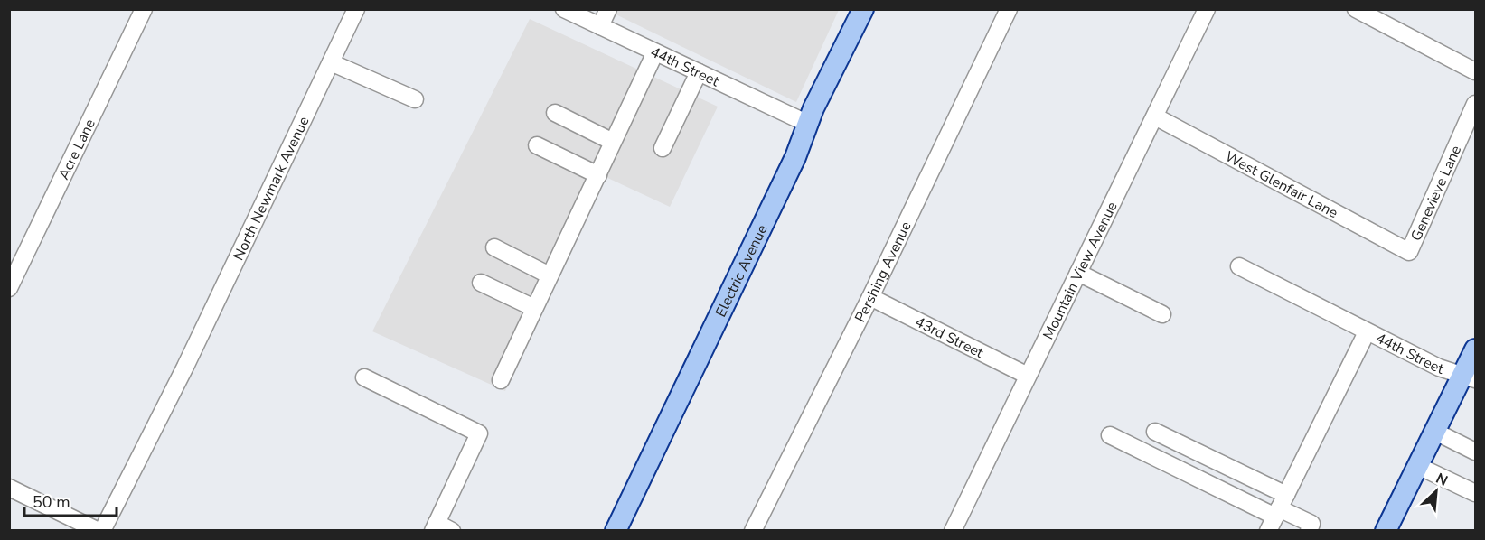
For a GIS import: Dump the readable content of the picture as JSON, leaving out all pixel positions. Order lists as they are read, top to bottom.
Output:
{
  "streets": {
    "main road": ["Electric Avenue"],
    "street": [
      "44th Street",
      "Acre Lane",
      "West Glenfair Lane",
      "North Newmark Avenue",
      "Genevieve Lane",
      "Mountain View Avenue",
      "Pershing Avenue",
      "43rd Street"
    ]
  },
  "crossings": [
    ["44th Street", "Electric Avenue"],
    ["West Glenfair Lane", "Genevieve Lane"],
    ["West Glenfair Lane", "Mountain View Avenue"],
    ["Mountain View Avenue", "43rd Street"],
    ["Pershing Avenue", "43rd Street"]
  ],
  "scale_bar": "50 m",
  "north": "top right"
}
